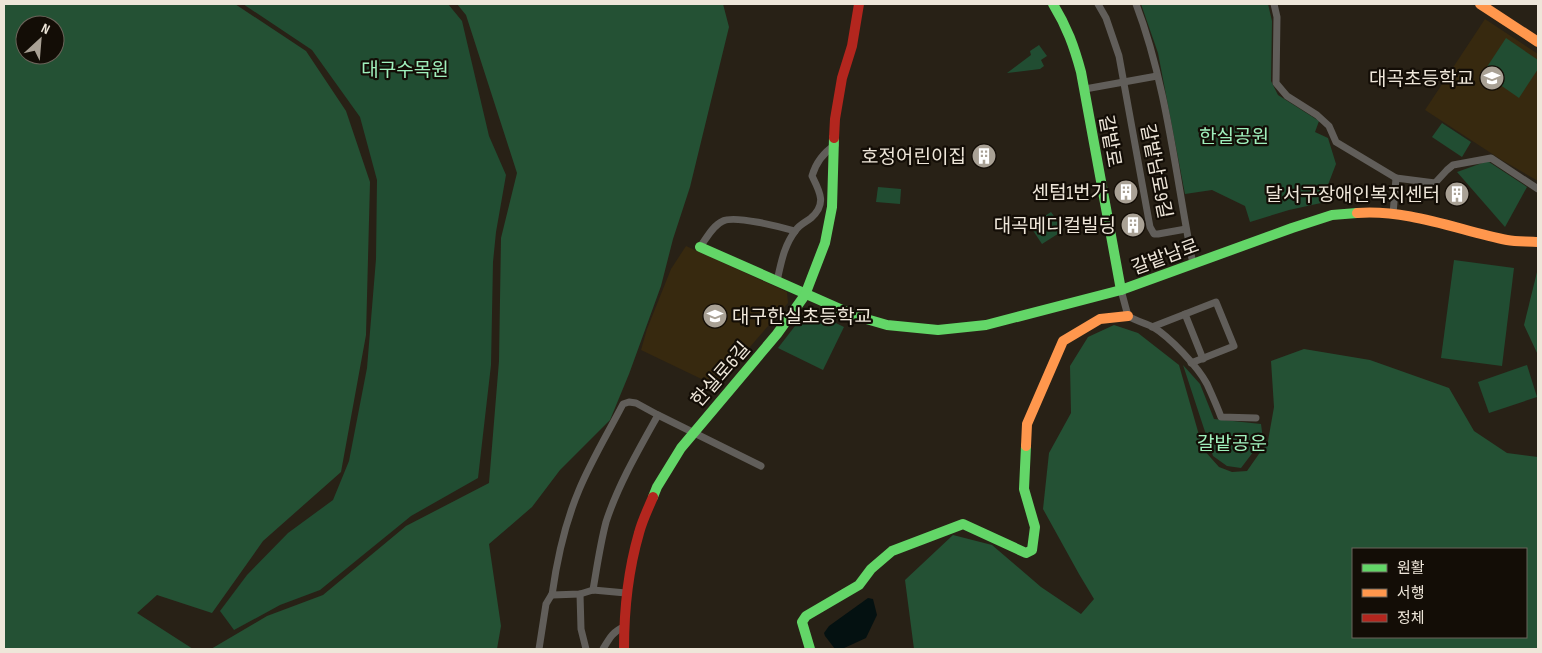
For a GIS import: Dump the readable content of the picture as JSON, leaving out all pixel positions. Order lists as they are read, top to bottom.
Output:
{
  "streets": {
    "street": [
      "갈밭로",
      "갈밭남로9길",
      "갈밭남로",
      "한실로6길"
    ]
  },
  "crossings": [
    ["갈밭로", "갈밭남로"],
    ["갈밭남로9길", "갈밭남로"],
    ["갈밭남로", "한실로6길"]
  ],
  "parks": ["대구수목원", "한실공원", "갈밭공운"],
  "places": {
    "school or university": ["대곡초등학교", "대구한실초등학교"],
    "building": [
      "호정어린이집",
      "센텀1번가",
      "달서구장애인복지센터",
      "대곡메디컬빌딩"
    ]
  },
  "legend": ["원활", "서행", "정체"],
  "north": "top right"
}
